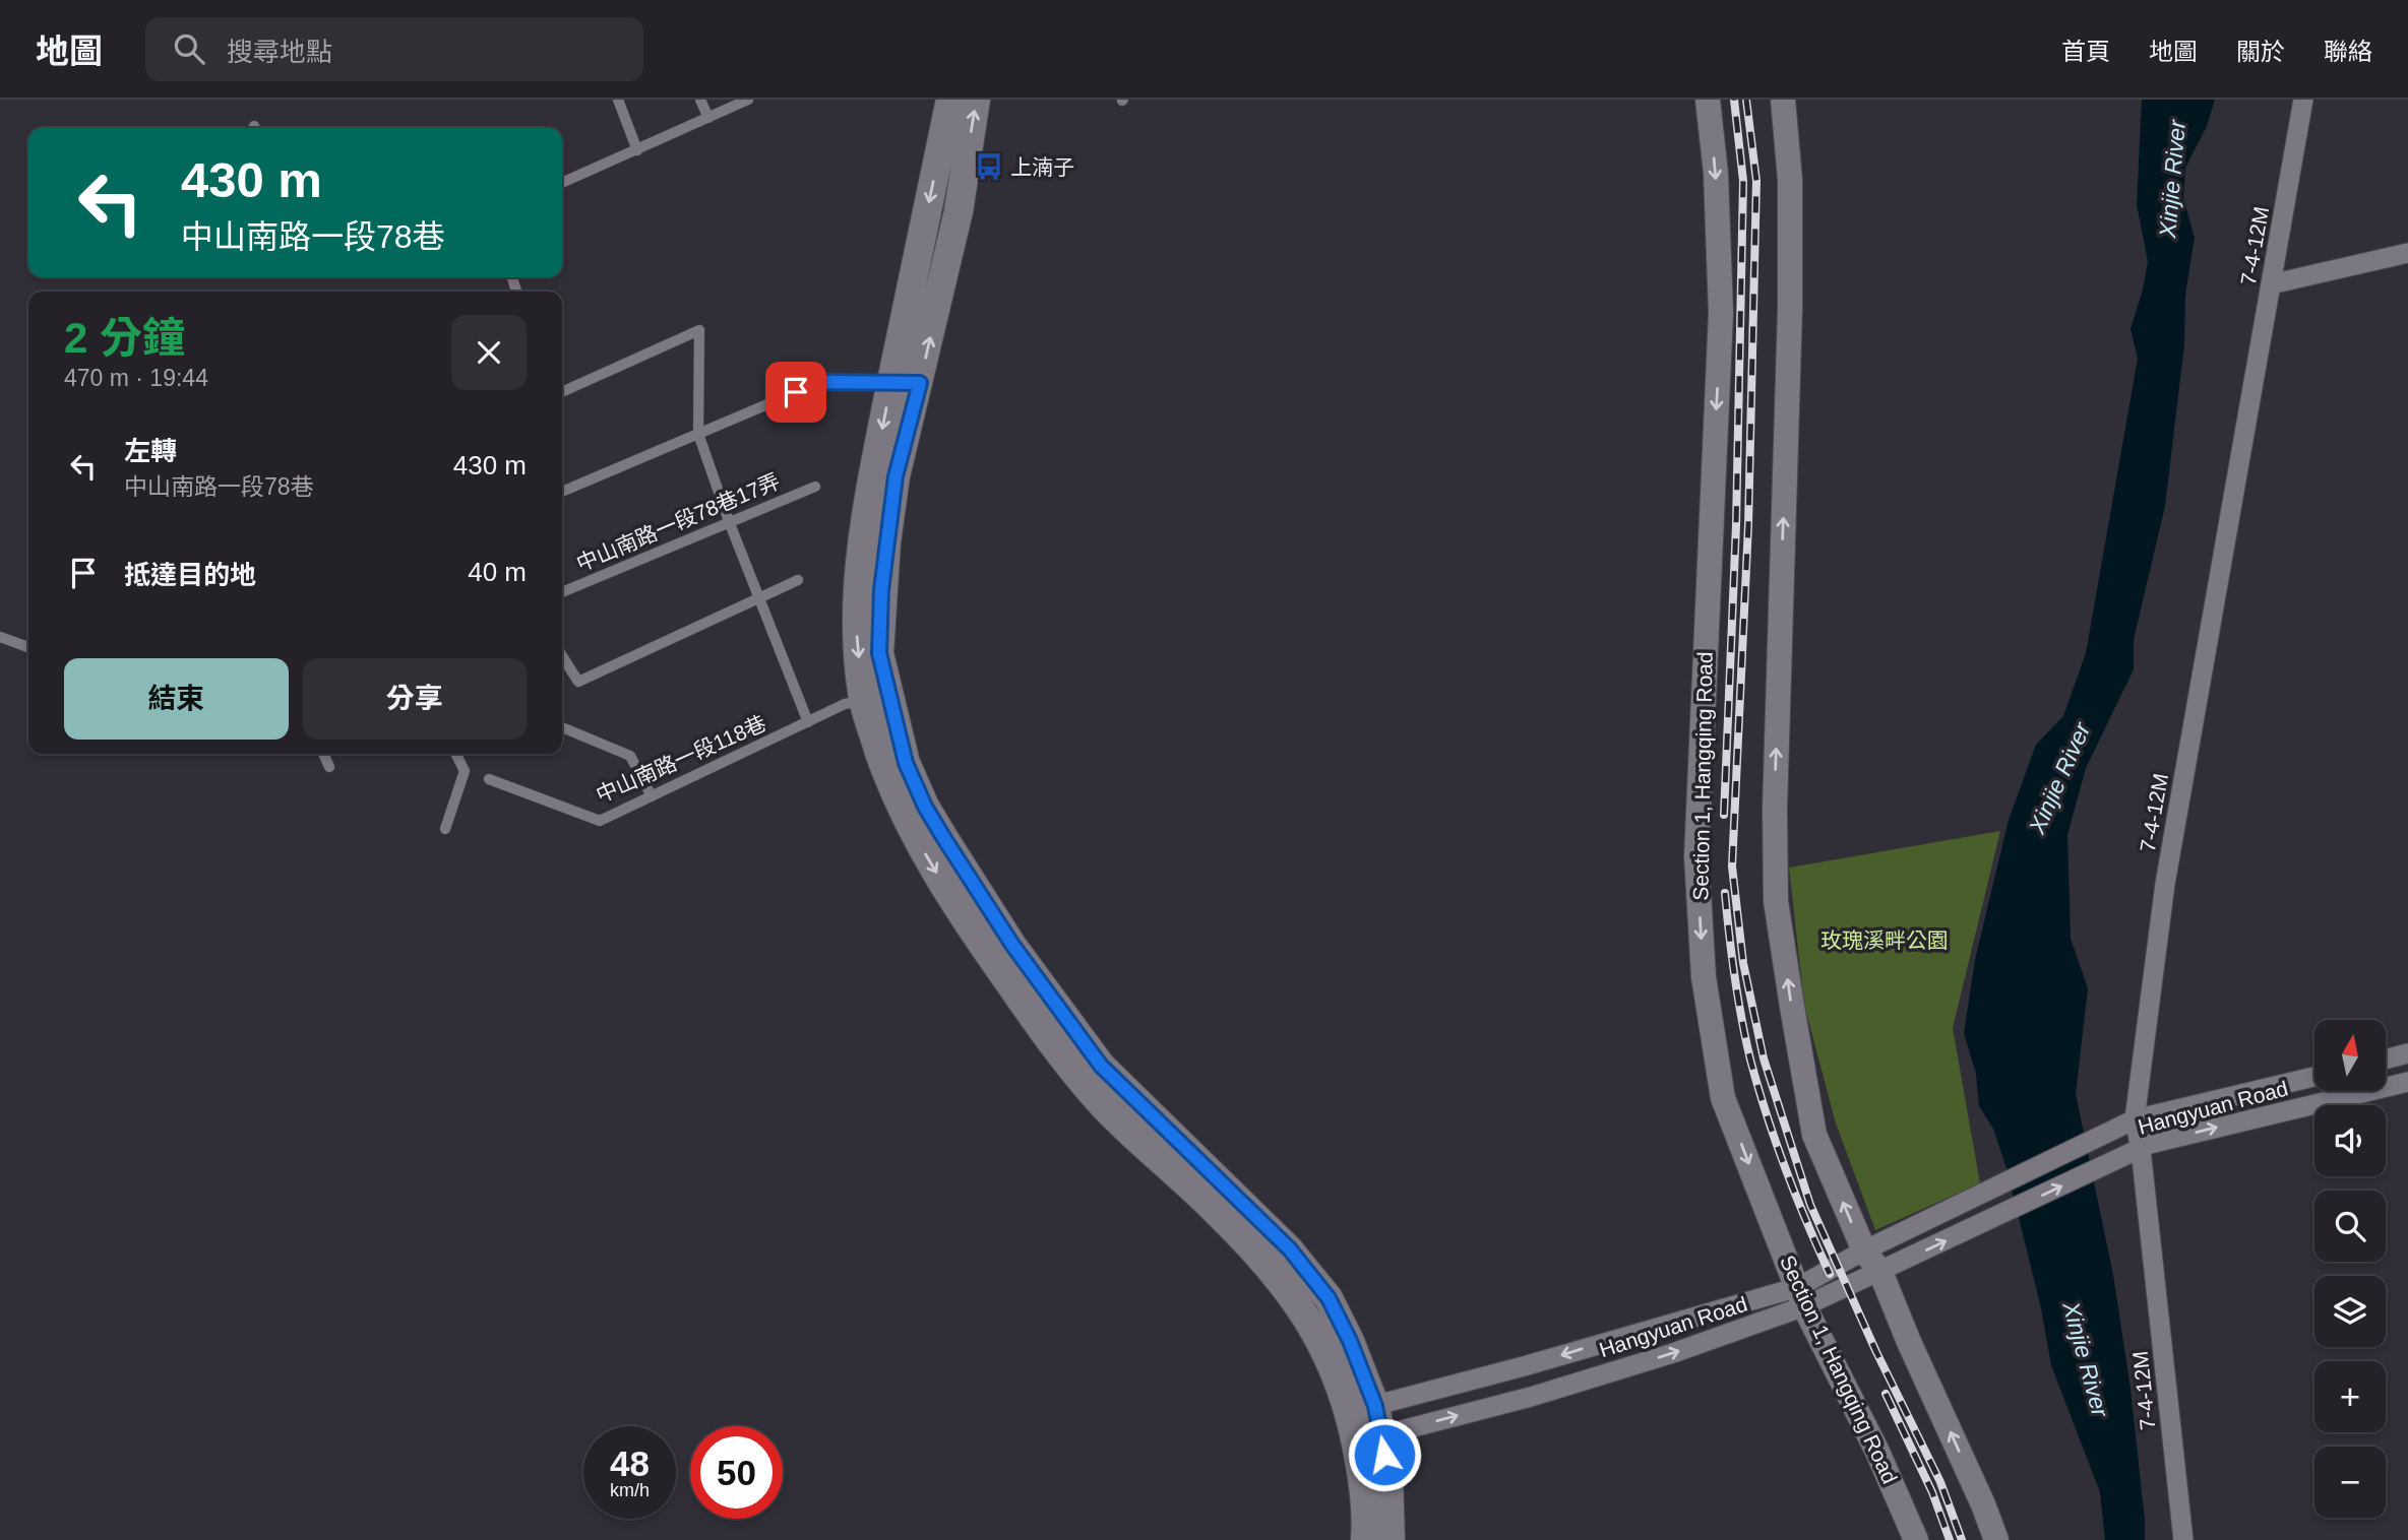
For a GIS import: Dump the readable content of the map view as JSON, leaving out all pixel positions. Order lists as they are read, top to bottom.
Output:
{
  "streets": {
    "street": ["7-4-12M", "Section 1, Hangqing Road", "Hangyuan Road"],
    "lane": ["中山南路一段78巷17弄", "中山南路一段118巷"]
  },
  "crossings": [
    ["7-4-12M", "Hangyuan Road"],
    ["Section 1, Hangqing Road", "Hangyuan Road"]
  ],
  "water": ["Xinjie River"],
  "parks": ["玫瑰溪畔公園"],
  "places": {
    "bus stop": ["上湳子"]
  },
  "north": "top",
  "page": {
    "header": "地圖",
    "search": "搜尋地點",
    "nav": [
      "首頁",
      "地圖",
      "關於",
      "聯絡"
    ],
    "turn": ["430 m", "中山南路一段78巷"],
    "heading": ["2 分鐘", "470 m · 19:44"],
    "list": [
      {
        "name": "左轉",
        "note": "中山南路一段78巷",
        "value": "430 m"
      },
      {
        "name": "抵達目的地",
        "value": "40 m"
      }
    ],
    "buttons": ["結束", "分享"],
    "map_buttons": ["+", "−"],
    "speed": "48 km/h",
    "limit": "50"
  }
}
